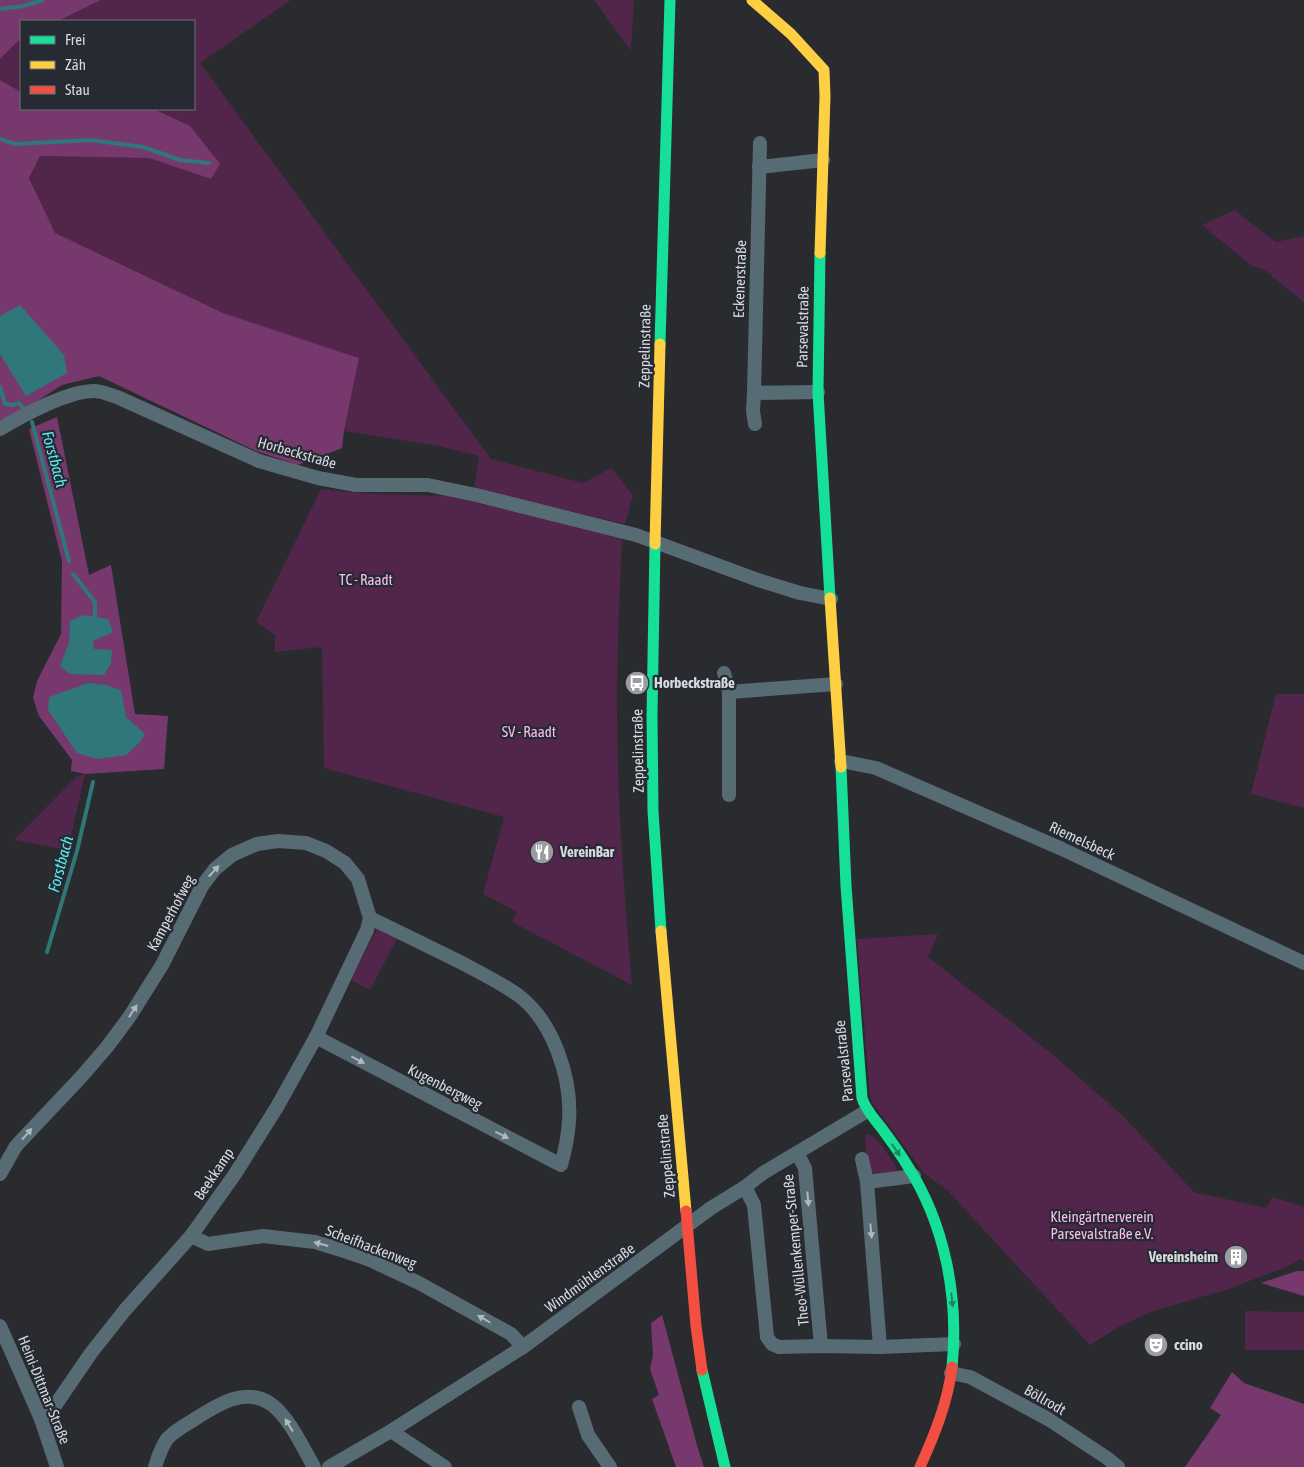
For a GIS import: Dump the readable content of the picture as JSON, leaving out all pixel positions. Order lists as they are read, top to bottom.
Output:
{
  "streets": {
    "street": [
      "Eckenerstraße",
      "Parsevalstraße",
      "Zeppelinstraße",
      "Horbeckstraße",
      "Riemelsbeck",
      "Kamperhofweg",
      "Kugenbergweg",
      "Beekkamp",
      "Scheifhackenweg",
      "Theo-Wüllenkemper-Straße",
      "Windmühlenstraße",
      "Heini-Dittmar-Straße",
      "Böllrodt"
    ]
  },
  "crossings": [
    ["Parsevalstraße", "Horbeckstraße"],
    ["Parsevalstraße", "Riemelsbeck"],
    ["Parsevalstraße", "Theo-Wüllenkemper-Straße"],
    ["Parsevalstraße", "Windmühlenstraße"],
    ["Parsevalstraße", "Böllrodt"],
    ["Zeppelinstraße", "Horbeckstraße"],
    ["Zeppelinstraße", "Windmühlenstraße"],
    ["Kamperhofweg", "Kugenbergweg"],
    ["Kamperhofweg", "Beekkamp"],
    ["Kugenbergweg", "Beekkamp"],
    ["Beekkamp", "Scheifhackenweg"],
    ["Beekkamp", "Heini-Dittmar-Straße"],
    ["Scheifhackenweg", "Windmühlenstraße"],
    ["Theo-Wüllenkemper-Straße", "Windmühlenstraße"]
  ],
  "one_way": ["Scheifhackenweg"],
  "water": ["Forstbach"],
  "parks": ["TC - Raadt", "SV - Raadt", "Kleingärtnerverein Parsevalstraße e.V."],
  "places": {
    "bus stop": ["Horbeckstraße"],
    "restaurant": ["VereinBar"],
    "building": ["Vereinsheim"],
    "theatre": ["ccino"]
  },
  "legend": ["Frei", "Zäh", "Stau"]
}
